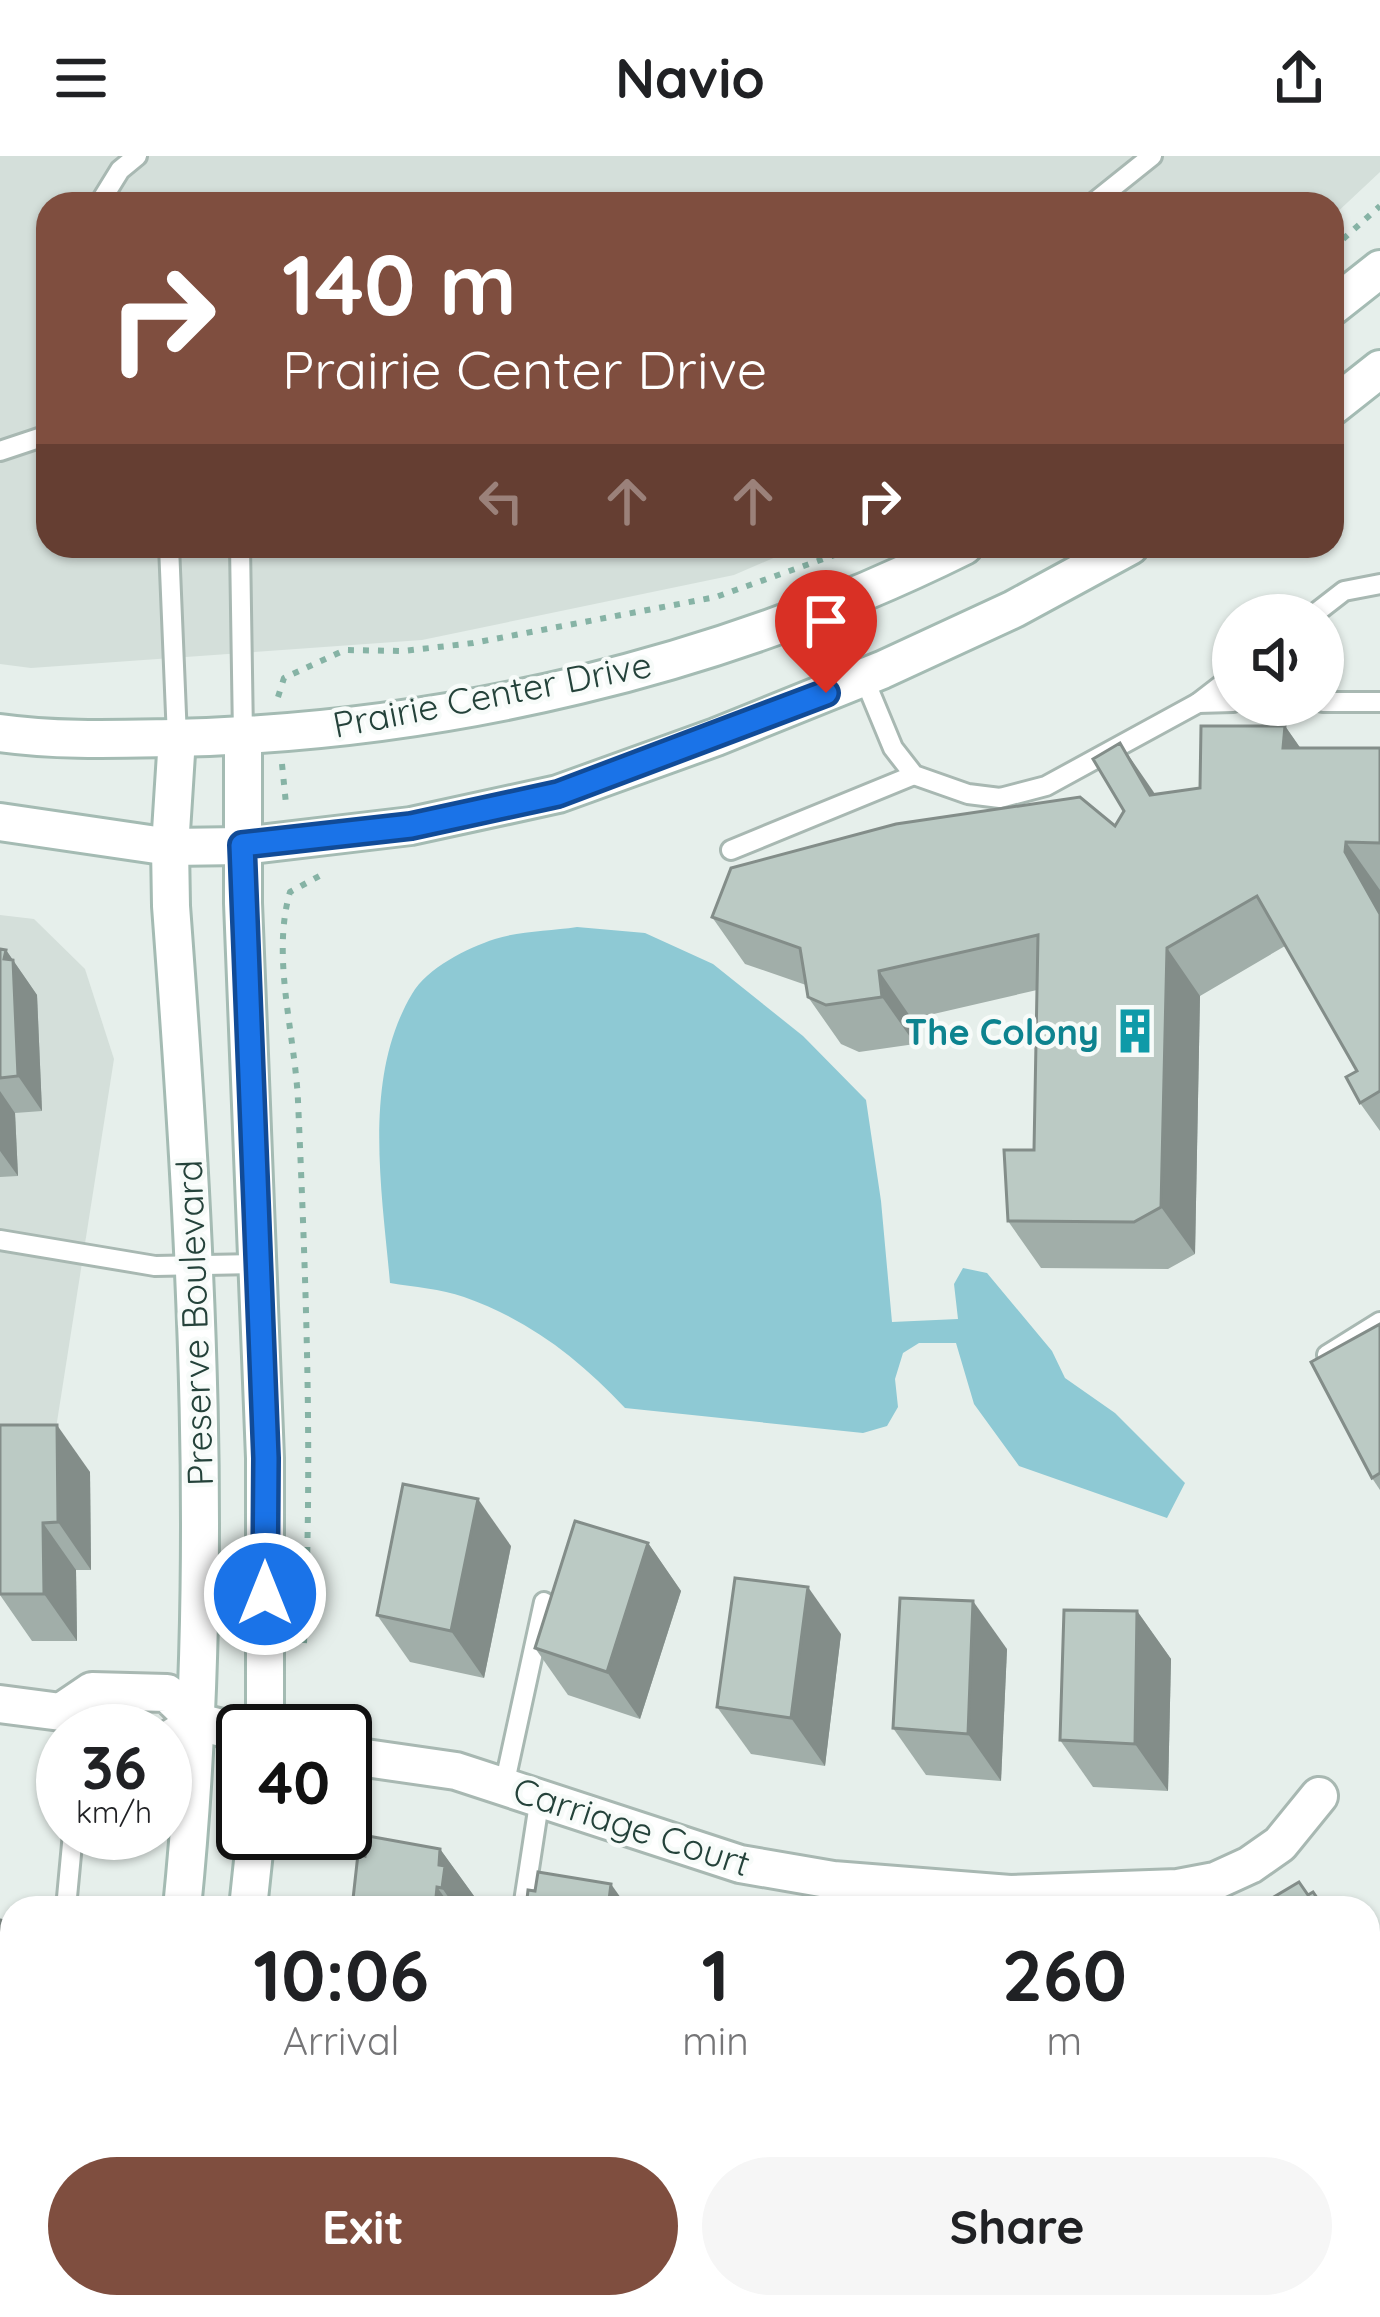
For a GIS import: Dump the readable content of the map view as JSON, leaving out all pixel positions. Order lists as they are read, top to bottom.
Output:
{
  "streets": {
    "street": ["Prairie Center Drive", "Preserve Boulevard", "Carriage Court"]
  },
  "crossings": [
    ["Prairie Center Drive", "Preserve Boulevard"]
  ],
  "places": {
    "building": ["The Colony"]
  },
  "page": {
    "header": "Navio",
    "turn": ["140 m", "Prairie Center Drive"],
    "speed": "36 km/h",
    "limit": "40",
    "eta": [
      "10:06",
      "Arrival",
      "1",
      "min",
      "260",
      "m"
    ],
    "buttons": ["Exit", "Share"]
  }
}
